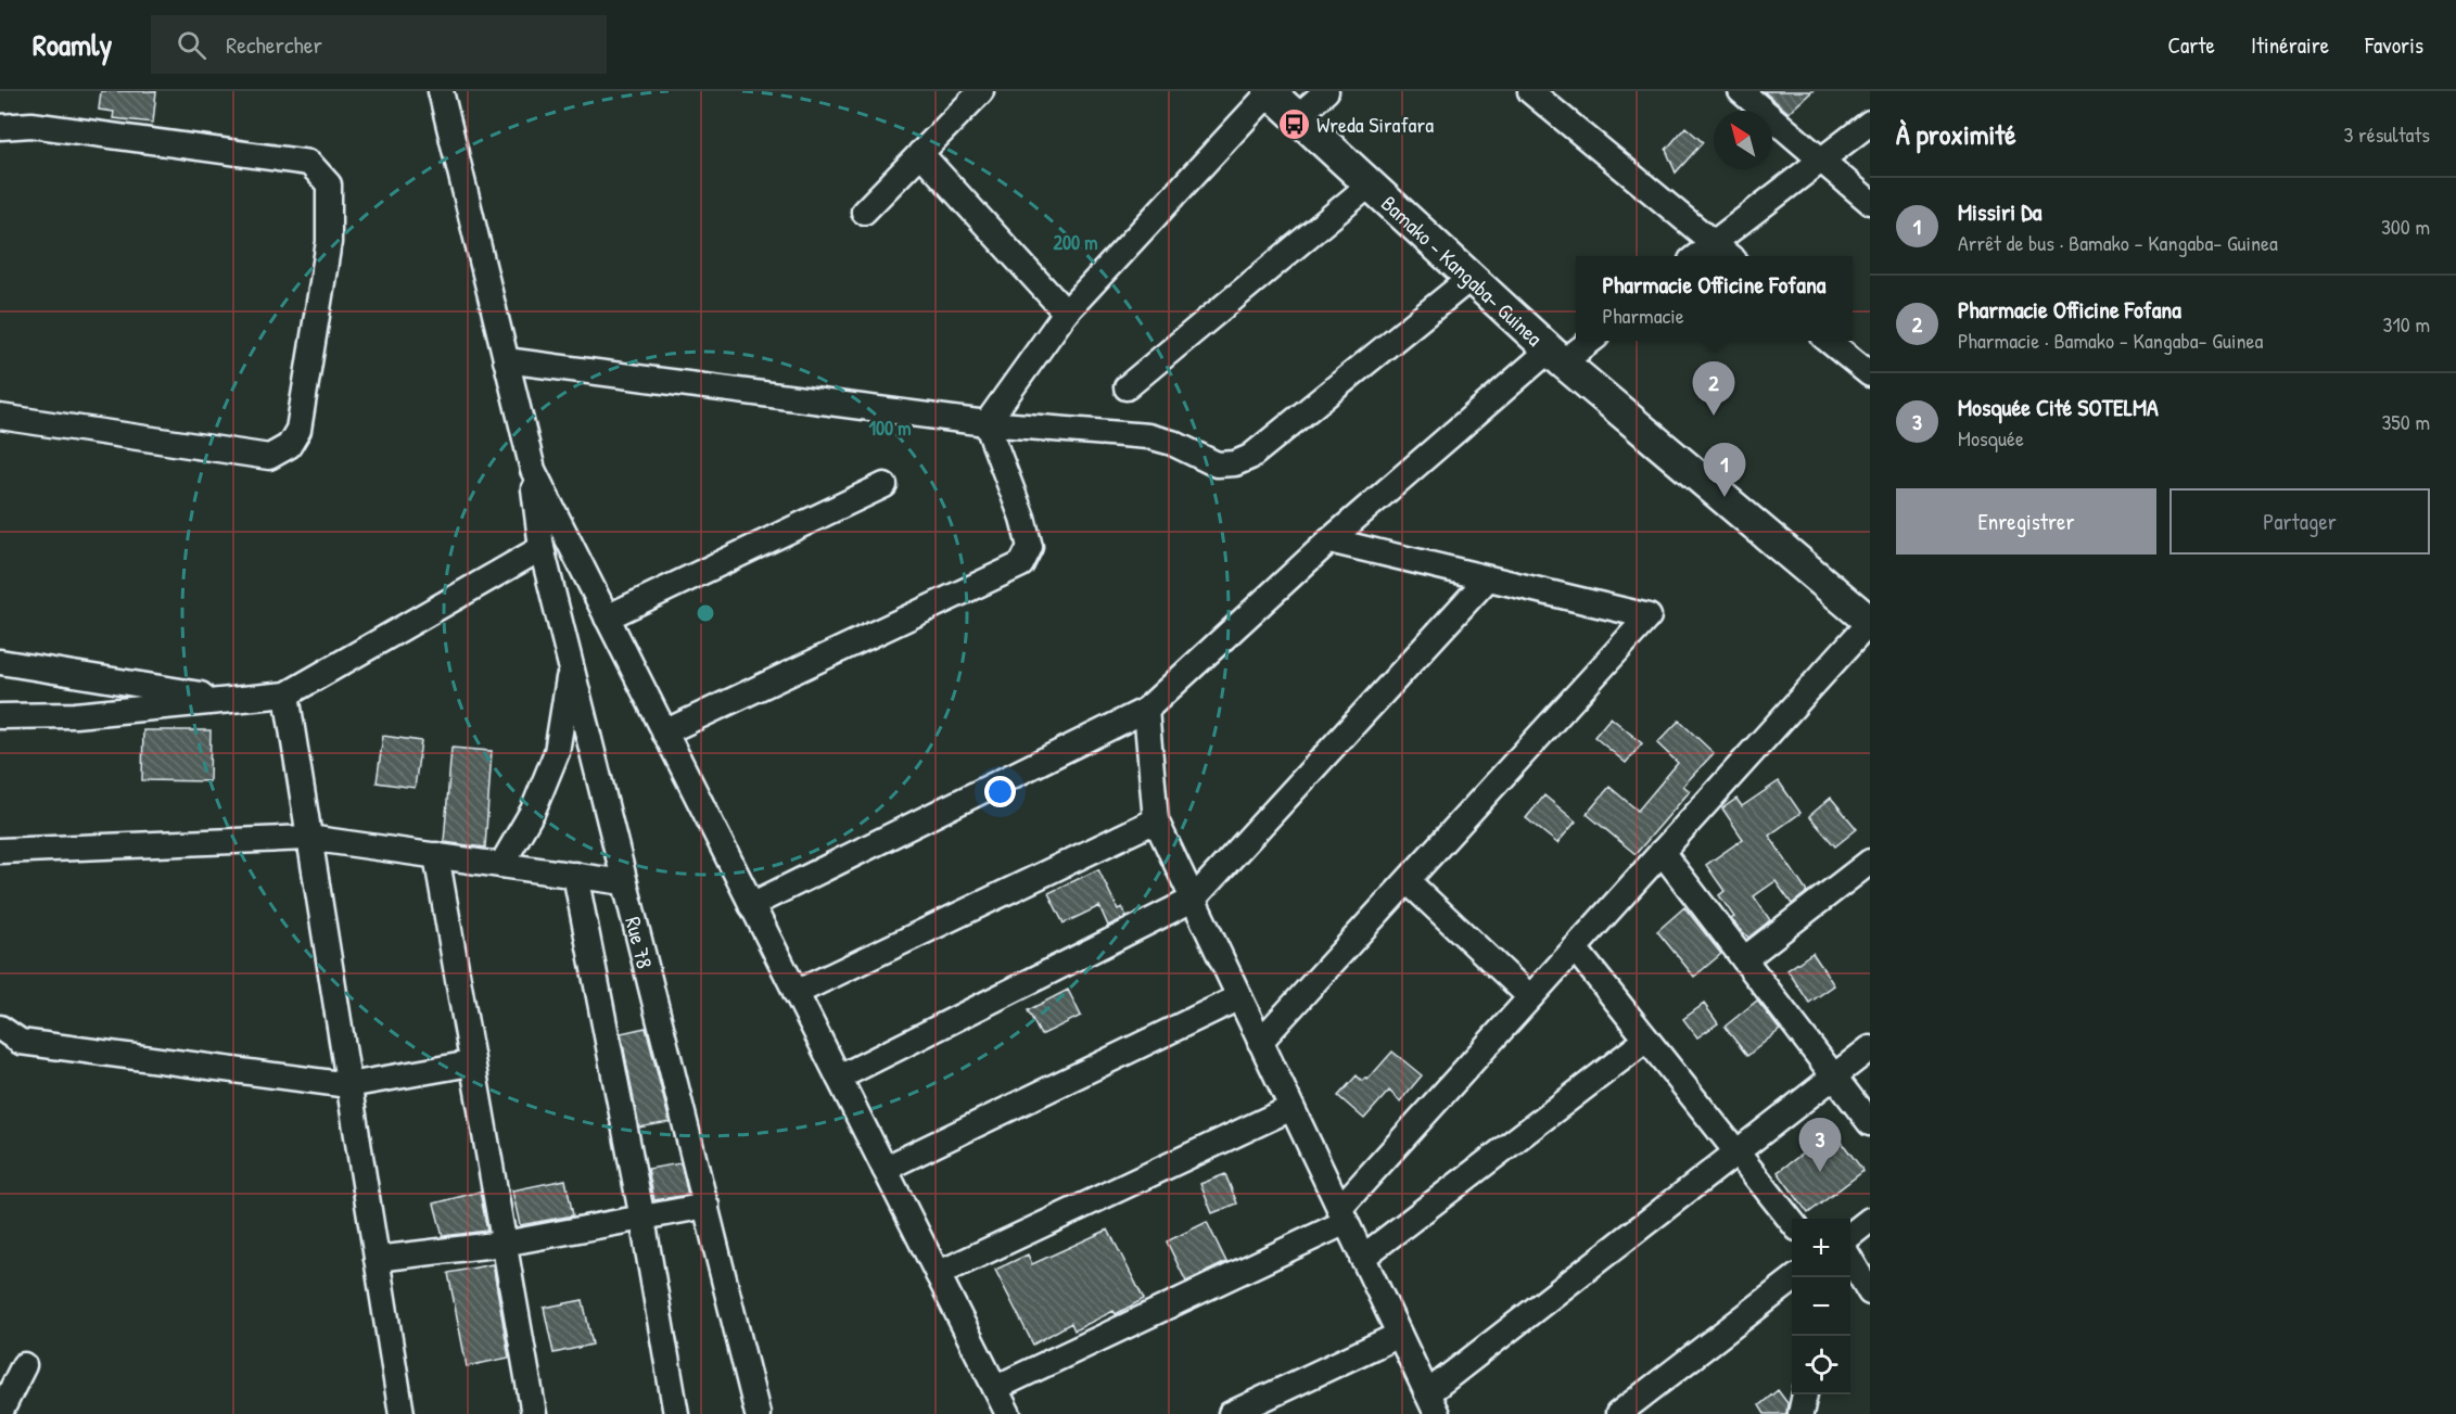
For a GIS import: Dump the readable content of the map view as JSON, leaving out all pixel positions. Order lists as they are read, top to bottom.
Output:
{
  "streets": {
    "main road": ["Bamako - Kangaba- Guinea"],
    "street": ["Rue 78"]
  },
  "places": {
    "bus stop": ["Wreda Sirafara"]
  },
  "north": "top left",
  "page": {
    "header": "Roamly",
    "search": "Rechercher",
    "nav": ["Carte", "Itinéraire", "Favoris"],
    "heading": ["À proximité", "3 résultats"],
    "list": [
      {
        "mark": "1",
        "name": "Missiri Da",
        "note": "Arrêt de bus · Bamako - Kangaba- Guinea",
        "value": "300 m"
      },
      {
        "mark": "2",
        "name": "Pharmacie Officine Fofana",
        "note": "Pharmacie · Bamako - Kangaba- Guinea",
        "value": "310 m"
      },
      {
        "mark": "3",
        "name": "Mosquée Cité SOTELMA",
        "note": "Mosquée",
        "value": "350 m"
      }
    ],
    "popup": ["Pharmacie Officine Fofana", "Pharmacie"],
    "pins": ["2", "1", "3"],
    "buttons": ["Enregistrer", "Partager"],
    "map_buttons": ["+", "−"]
  },
  "rings": ["200 m", "100 m"]
}
